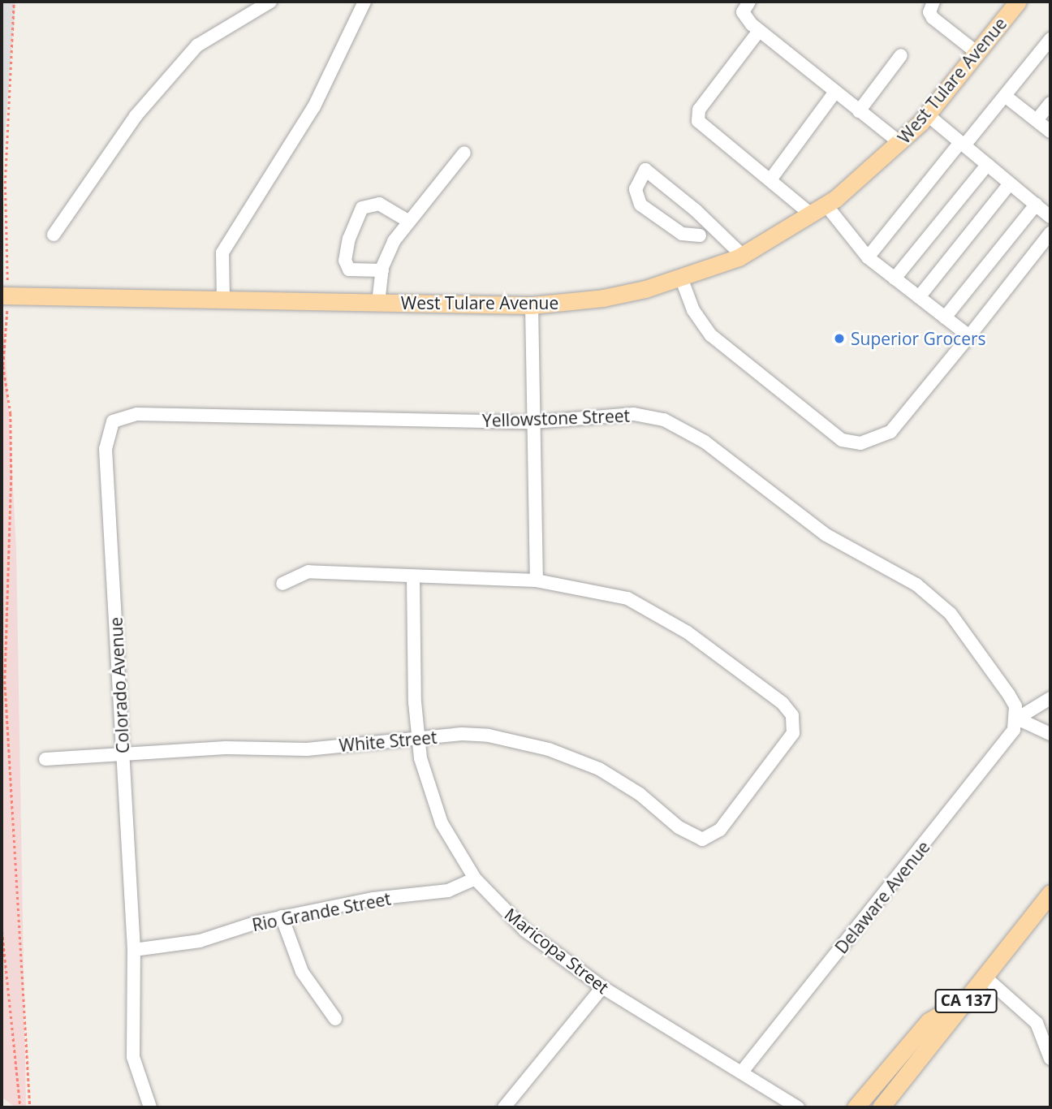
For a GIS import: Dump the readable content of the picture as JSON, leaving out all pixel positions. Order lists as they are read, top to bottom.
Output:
{
  "streets": {
    "main road": ["West Tulare Avenue", "CA 137"],
    "street": [
      "Yellowstone Street",
      "Colorado Avenue",
      "White Street",
      "Delaware Avenue",
      "Rio Grande Street",
      "Maricopa Street"
    ]
  },
  "crossings": [
    ["Yellowstone Street", "Colorado Avenue"],
    ["Yellowstone Street", "Delaware Avenue"],
    ["Colorado Avenue", "White Street"],
    ["Colorado Avenue", "Rio Grande Street"],
    ["White Street", "Maricopa Street"],
    ["Delaware Avenue", "Maricopa Street"],
    ["Rio Grande Street", "Maricopa Street"]
  ],
  "places": ["Superior Grocers"]
}
